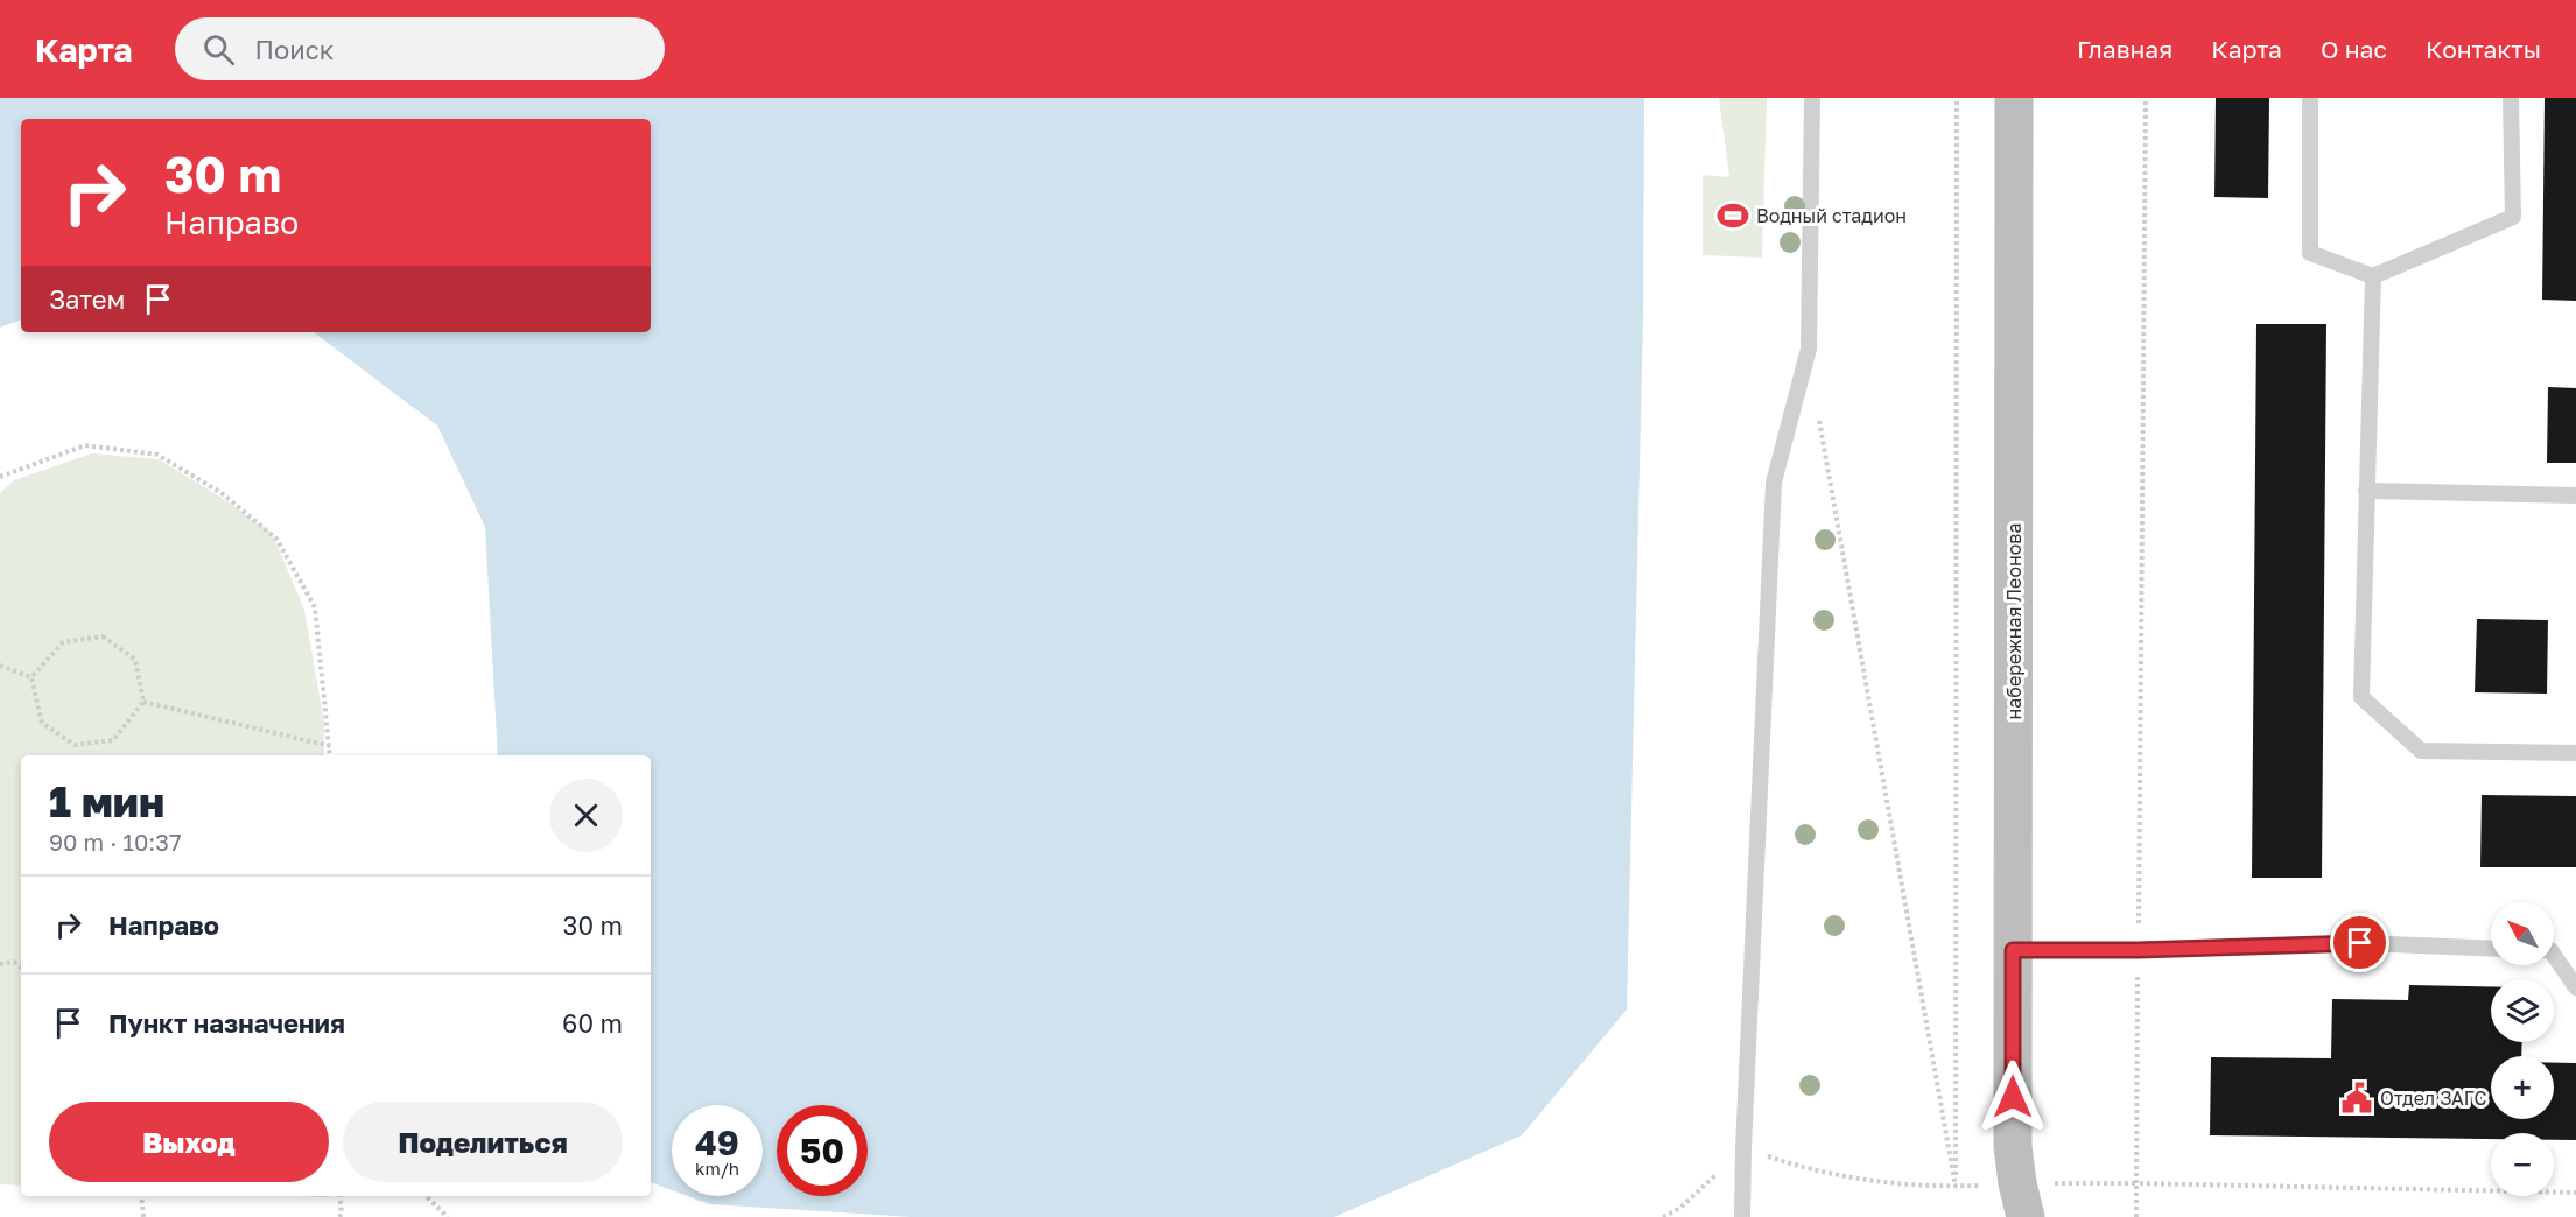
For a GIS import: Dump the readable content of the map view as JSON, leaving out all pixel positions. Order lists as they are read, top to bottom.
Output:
{
  "streets": {
    "main road": ["набережная Леонова"]
  },
  "places": {
    "sports": ["Водный стадион"],
    "public building": ["Отдел ЗАГС"]
  },
  "north": "top left",
  "page": {
    "header": "Карта",
    "search": "Поиск",
    "nav": [
      "Главная",
      "Карта",
      "О нас",
      "Контакты"
    ],
    "turn": ["30 m", "Направо"],
    "then": "Затем",
    "heading": ["1 мин", "90 m · 10:37"],
    "list": [
      {
        "name": "Направо",
        "value": "30 m"
      },
      {
        "name": "Пункт назначения",
        "value": "60 m"
      }
    ],
    "map_buttons": ["+", "−"],
    "buttons": ["Выход", "Поделиться"],
    "speed": "49 km/h",
    "limit": "50"
  }
}
